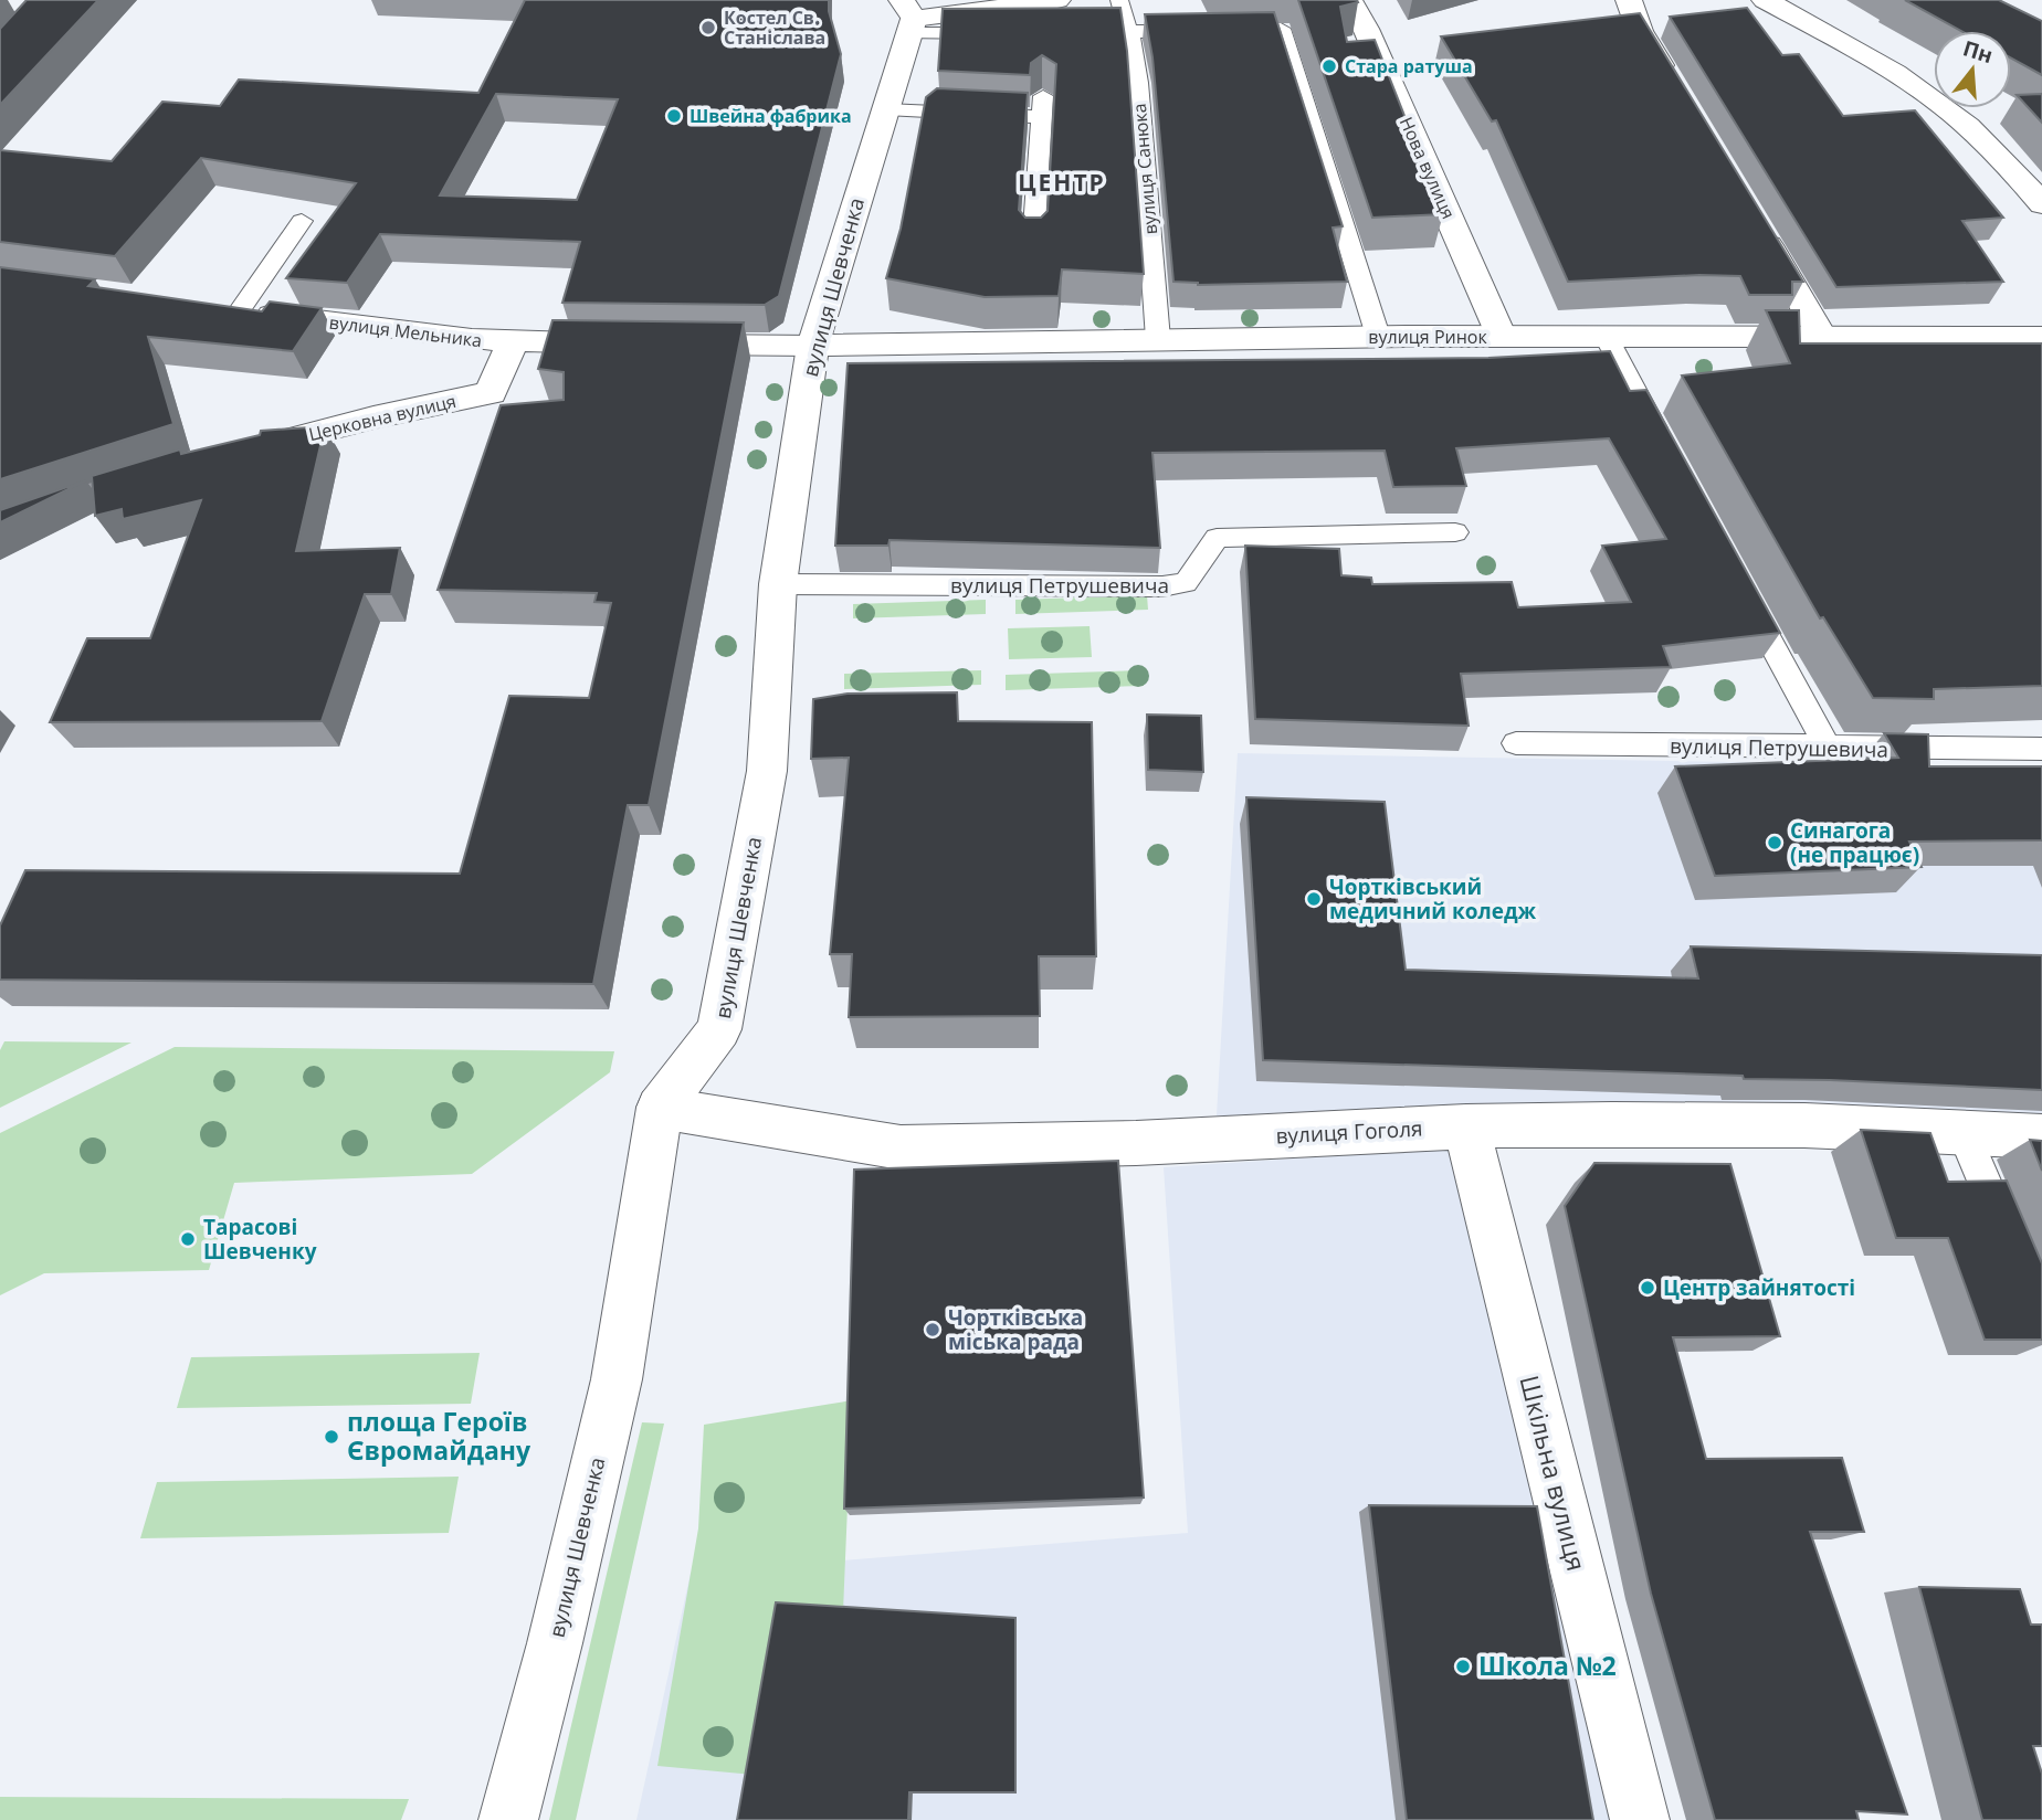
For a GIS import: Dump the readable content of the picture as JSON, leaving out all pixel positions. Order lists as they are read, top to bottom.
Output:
{
  "streets": {
    "street": [
      "Нова вулиця",
      "вулиця Шевченка",
      "вулиця Мельника",
      "вулиця Ринок",
      "Церковна вулиця",
      "вулиця Гоголя",
      "Шкільна вулиця"
    ],
    "lane": ["вулиця Санюка", "вулиця Петрушевича"]
  },
  "crossings": [
    ["Нова вулиця", "вулиця Ринок"],
    ["вулиця Санюка", "вулиця Ринок"],
    ["вулиця Шевченка", "вулиця Мельника"],
    ["вулиця Шевченка", "вулиця Ринок"],
    ["вулиця Шевченка", "вулиця Петрушевича"],
    ["вулиця Шевченка", "вулиця Гоголя"],
    ["вулиця Мельника", "вулиця Ринок"],
    ["вулиця Мельника", "Церковна вулиця"],
    ["вулиця Гоголя", "Шкільна вулиця"]
  ],
  "districts": ["ЦЕНТР"],
  "places": [
    "Костел Св. Станіслава",
    "Стара ратуша",
    "Швейна фабрика",
    "Синагога (не працює)",
    "Чортківський медичний коледж",
    "Тарасові Шевченку",
    "Центр зайнятості",
    "Чортківська міська рада",
    "площа Героїв Євромайдану",
    "Школа №2"
  ],
  "north": "top"
}
